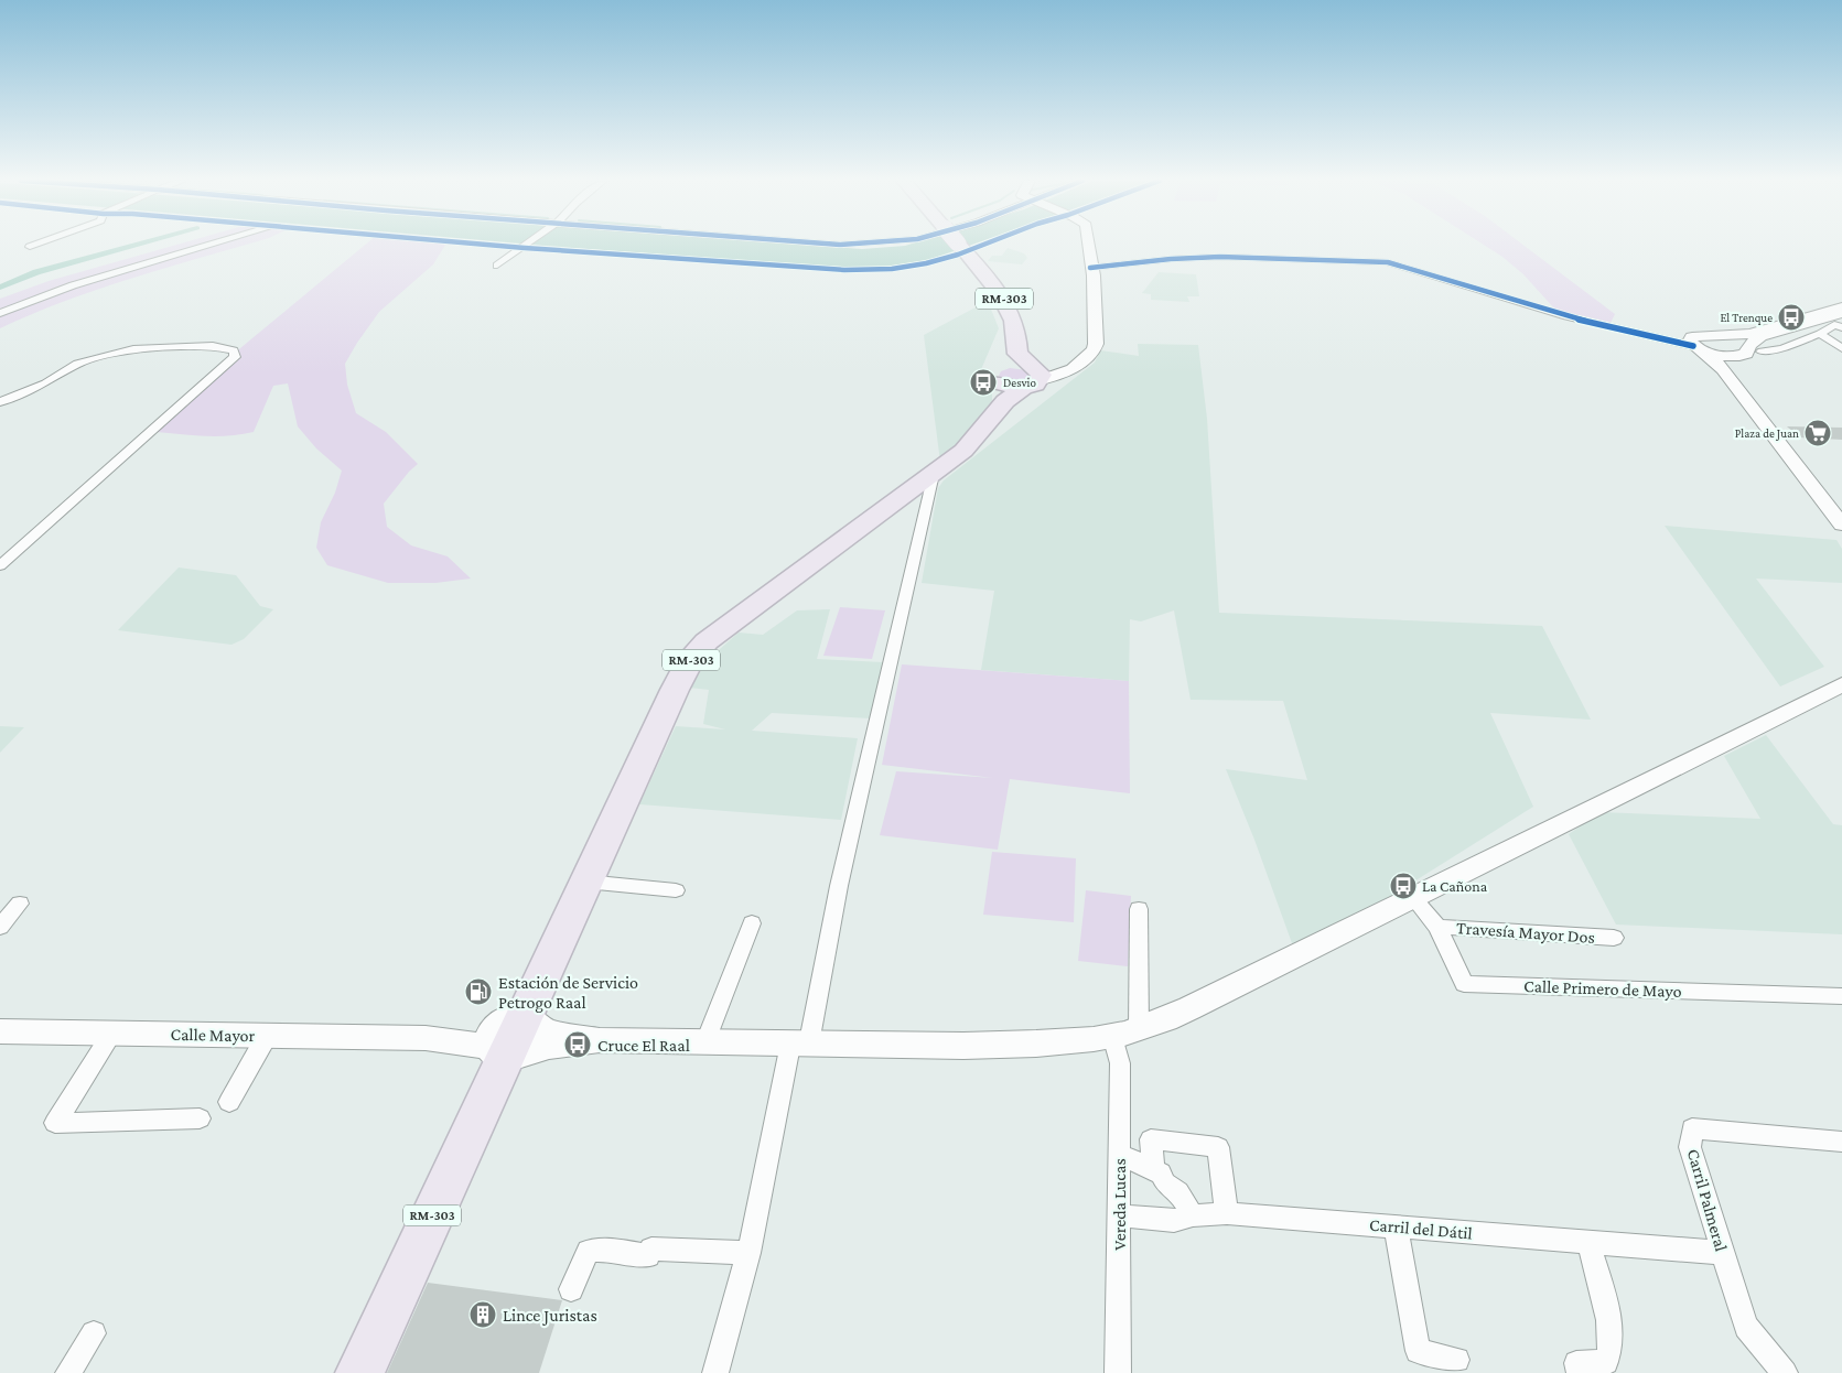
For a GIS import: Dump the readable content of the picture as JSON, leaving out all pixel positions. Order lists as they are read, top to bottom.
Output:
{
  "streets": {
    "highway": ["RM-303"],
    "main road": ["Calle Mayor"],
    "street": [
      "Travesía Mayor Dos",
      "Calle Primero de Mayo",
      "Carril Palmeral",
      "Vereda Lucas",
      "Carril del Dátil"
    ]
  },
  "crossings": [
    ["RM-303", "Calle Mayor"],
    ["Travesía Mayor Dos", "Calle Primero de Mayo"],
    ["Carril Palmeral", "Carril del Dátil"],
    ["Vereda Lucas", "Carril del Dátil"]
  ],
  "places": {
    "bus stop": [
      "El Trenque",
      "Desvio",
      "La Cañona",
      "Cruce El Raal"
    ],
    "supermarket": ["Plaza de Juan"],
    "fuel station": ["Estación de Servicio Petrogo Raal"],
    "building": ["Lince Juristas"]
  }
}
